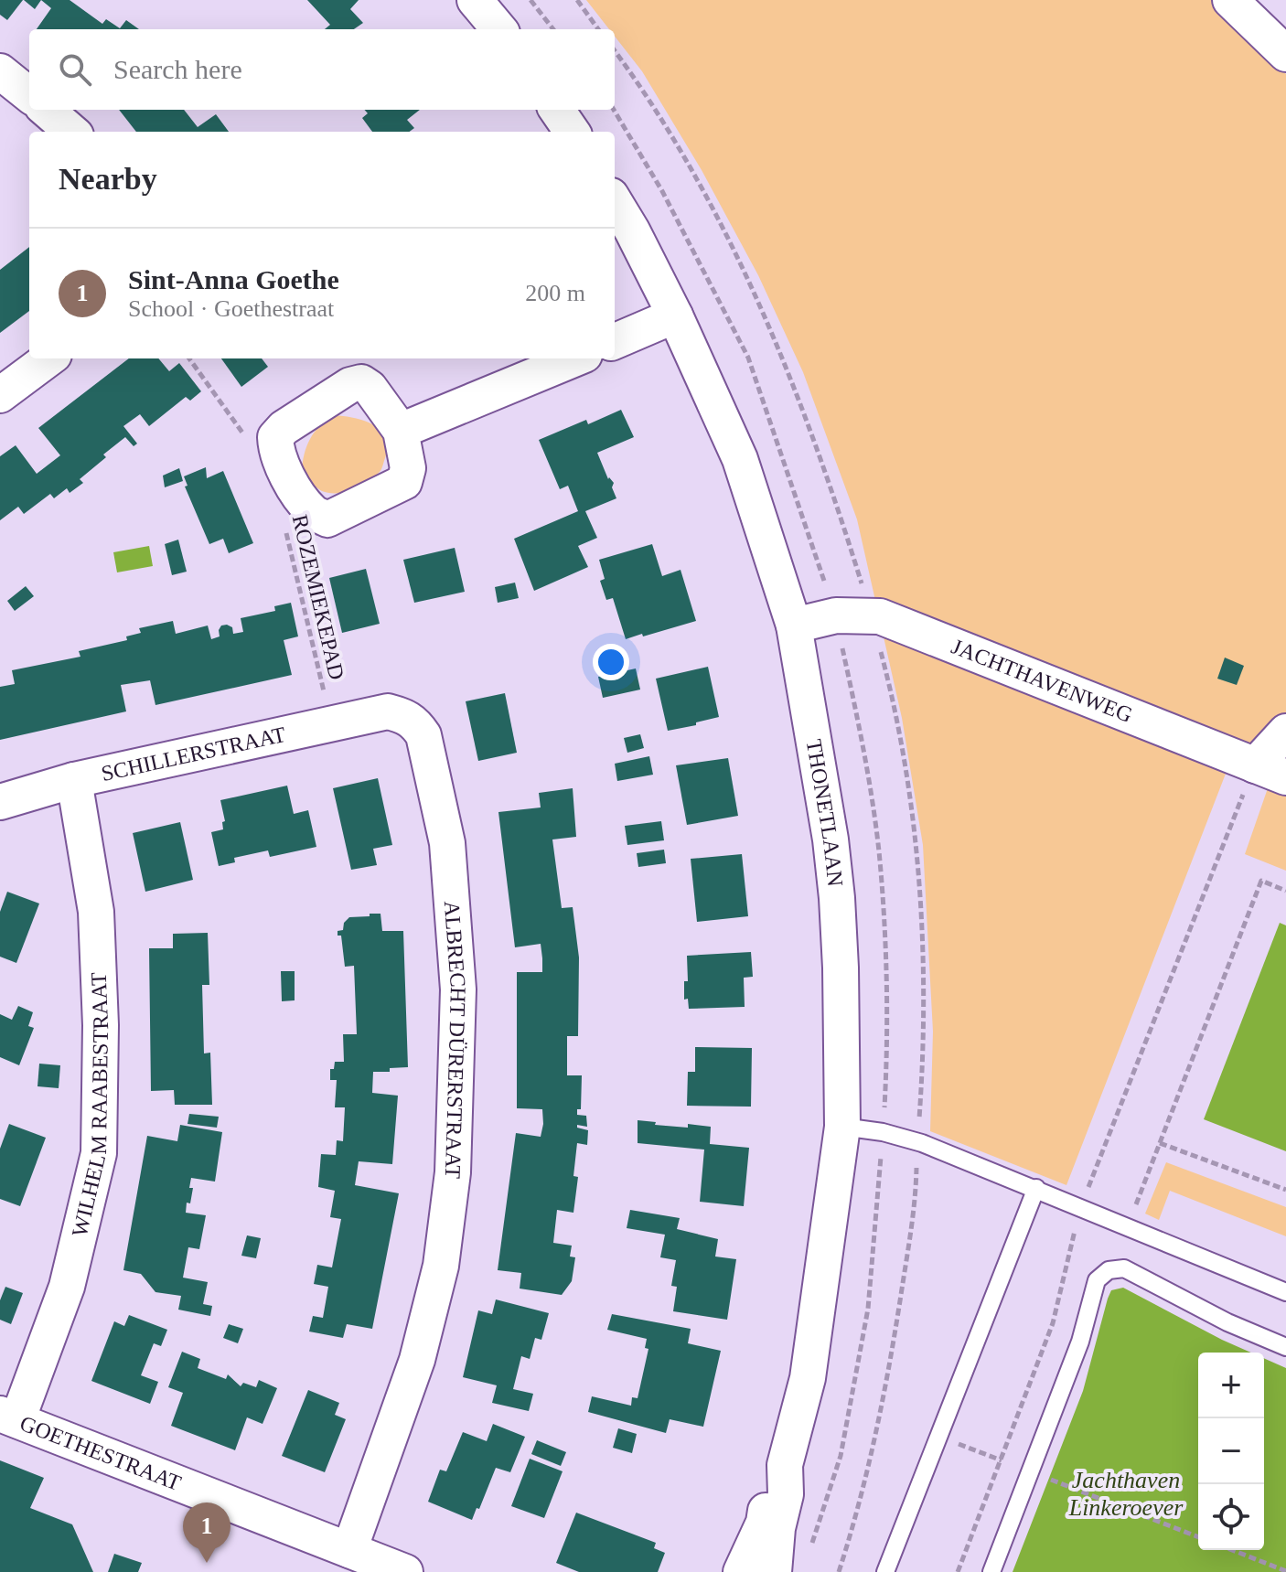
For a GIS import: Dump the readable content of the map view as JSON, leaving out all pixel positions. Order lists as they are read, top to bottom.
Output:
{
  "streets": {
    "street": [
      "JACHTHAVENWEG",
      "SCHILLERSTRAAT",
      "THONETLAAN",
      "ALBRECHT DÜRERSTRAAT",
      "WILHELM RAABESTRAAT",
      "GOETHESTRAAT"
    ],
    "path": ["ROZEMIEKEPAD"]
  },
  "crossings": [
    ["ROZEMIEKEPAD", "SCHILLERSTRAAT"],
    ["JACHTHAVENWEG", "THONETLAAN"],
    ["SCHILLERSTRAAT", "ALBRECHT DÜRERSTRAAT"],
    ["SCHILLERSTRAAT", "WILHELM RAABESTRAAT"],
    ["ALBRECHT DÜRERSTRAAT", "GOETHESTRAAT"],
    ["WILHELM RAABESTRAAT", "GOETHESTRAAT"]
  ],
  "water": ["Jachthaven Linkeroever"],
  "page": {
    "search": "Search here",
    "heading": "Nearby",
    "list": [
      {
        "mark": "1",
        "name": "Sint-Anna Goethe",
        "note": "School · Goethestraat",
        "value": "200 m"
      }
    ],
    "map_buttons": ["+", "−"],
    "pins": "1"
  }
}
